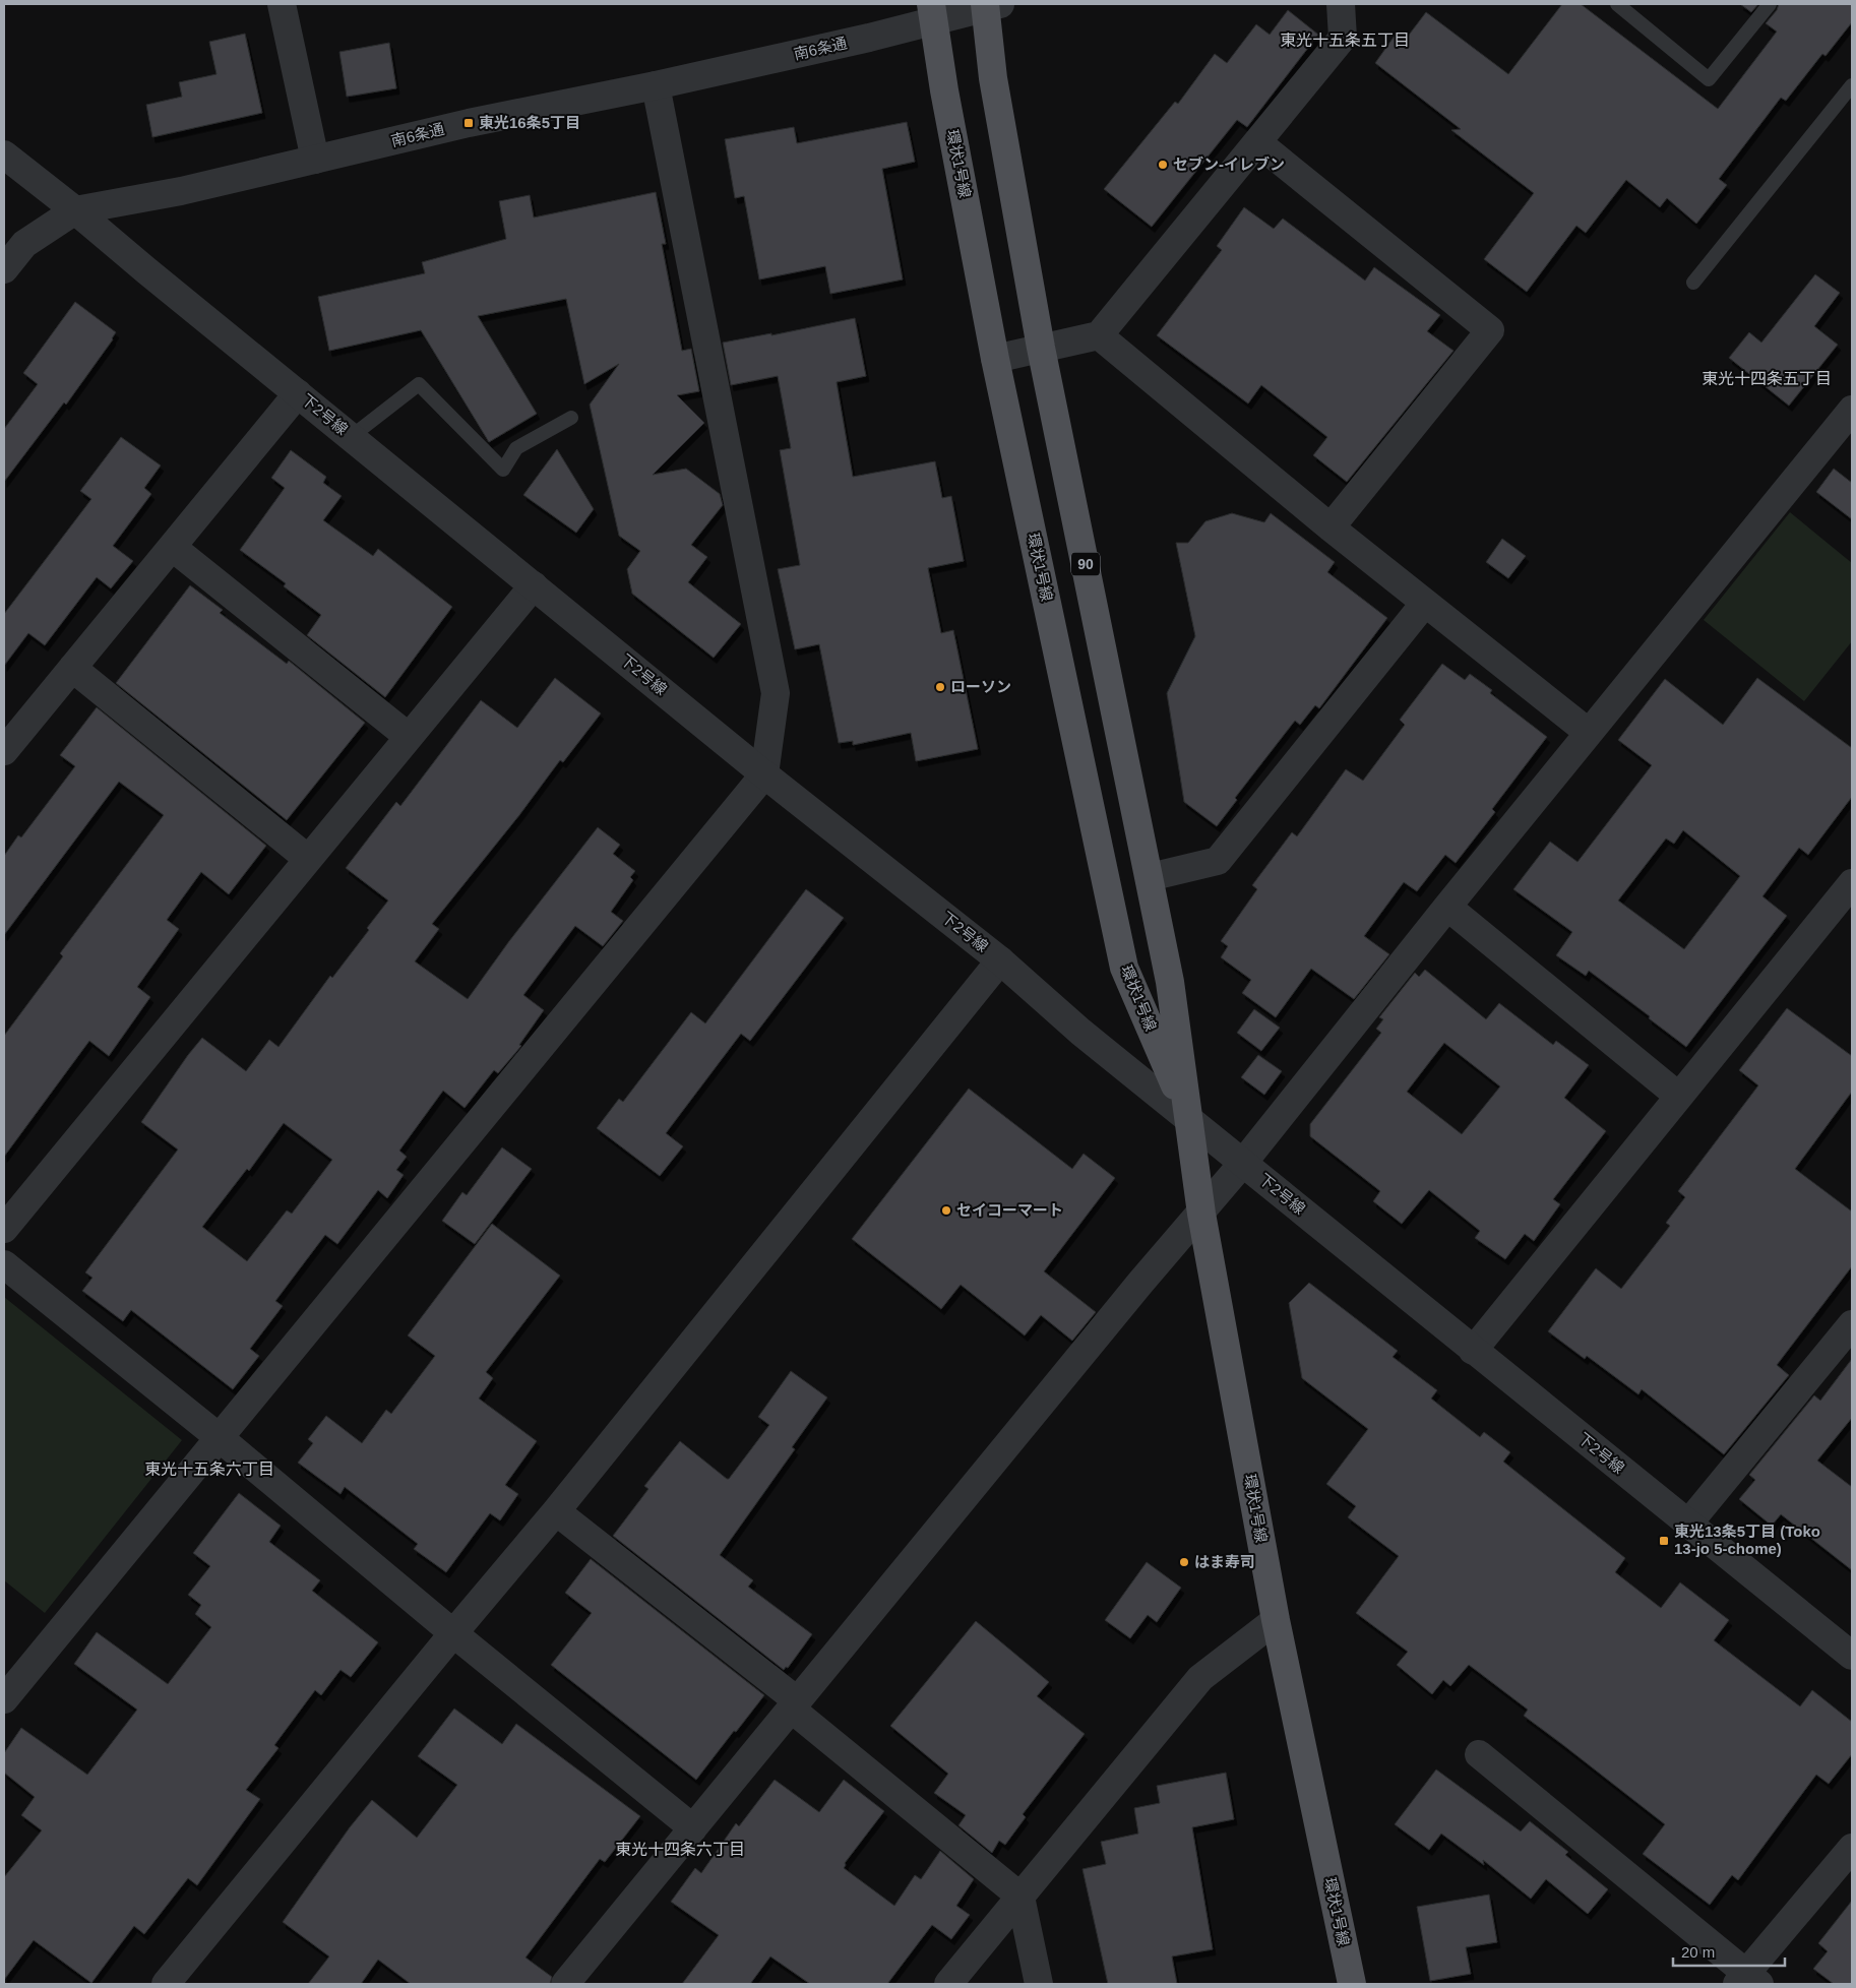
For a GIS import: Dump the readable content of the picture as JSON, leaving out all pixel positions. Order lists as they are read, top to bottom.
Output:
{
  "streets": {
    "main road": ["環状1号線", "90"],
    "street": ["南6条通", "下2号線"]
  },
  "crossings": [
    ["南6条通", "環状1号線"],
    ["南6条通", "下2号線"],
    ["環状1号線", "下2号線"]
  ],
  "districts": [
    "東光十五条五丁目",
    "東光十四条五丁目",
    "東光十五条六丁目",
    "東光十四条六丁目"
  ],
  "places": {
    "transit": ["東光16条5丁目", "東光13条5丁目 (Toko 13-jo 5-chome)"],
    "other": [
      "セブン-イレブン",
      "ローソン",
      "セイコーマート",
      "はま寿司"
    ]
  },
  "scale_bar": "20 m"
}
